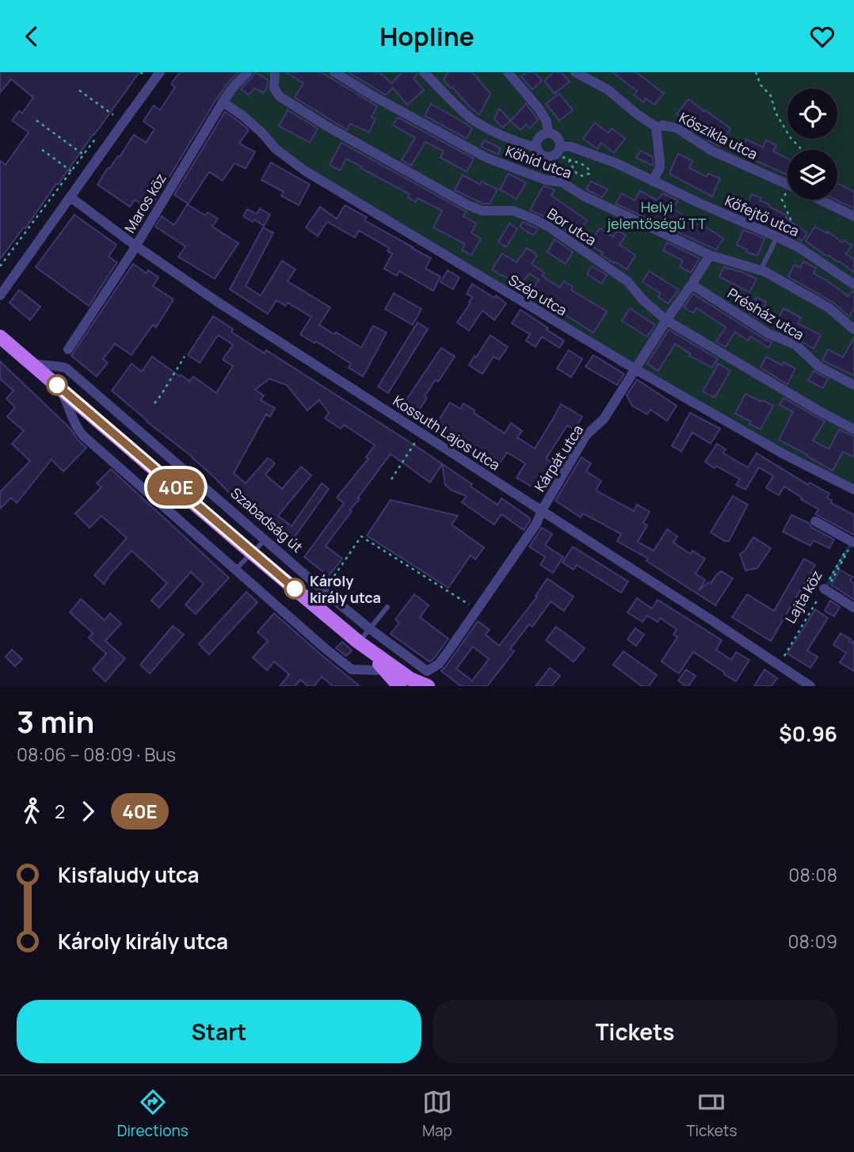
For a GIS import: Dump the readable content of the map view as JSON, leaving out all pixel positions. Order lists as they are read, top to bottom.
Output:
{
  "streets": {
    "street": [
      "Kőszikla utca",
      "Kőhíd utca",
      "Maros köz",
      "Kőfejtő utca",
      "Bor utca",
      "Szép utca",
      "Présház utca",
      "Kossuth Lajos utca",
      "Kárpát utca",
      "Szabadság út"
    ],
    "path": ["Lajta köz"]
  },
  "crossings": [
    ["Kőhíd utca", "Kárpát utca"],
    ["Maros köz", "Szép utca"],
    ["Maros köz", "Kossuth Lajos utca"],
    ["Bor utca", "Kárpát utca"],
    ["Szép utca", "Kárpát utca"],
    ["Présház utca", "Kárpát utca"],
    ["Kossuth Lajos utca", "Kárpát utca"],
    ["Kossuth Lajos utca", "Lajta köz"],
    ["Kárpát utca", "Szabadság út"]
  ],
  "parks": ["Helyi jelentőségű TT"],
  "places": ["Károly király utca"],
  "lines": ["bus line 40E"],
  "page": {
    "header": "Hopline",
    "on_map": "40E",
    "heading": ["3 min", "08:06 – 08:09 · Bus", "$0.96"],
    "legs": ["2", "40E"],
    "list": [
      {
        "name": "Kisfaludy utca",
        "value": "08:08"
      },
      {
        "name": "Károly király utca",
        "value": "08:09"
      }
    ],
    "buttons": ["Start", "Tickets"],
    "tabs": ["Directions", "Map", "Tickets"]
  }
}
